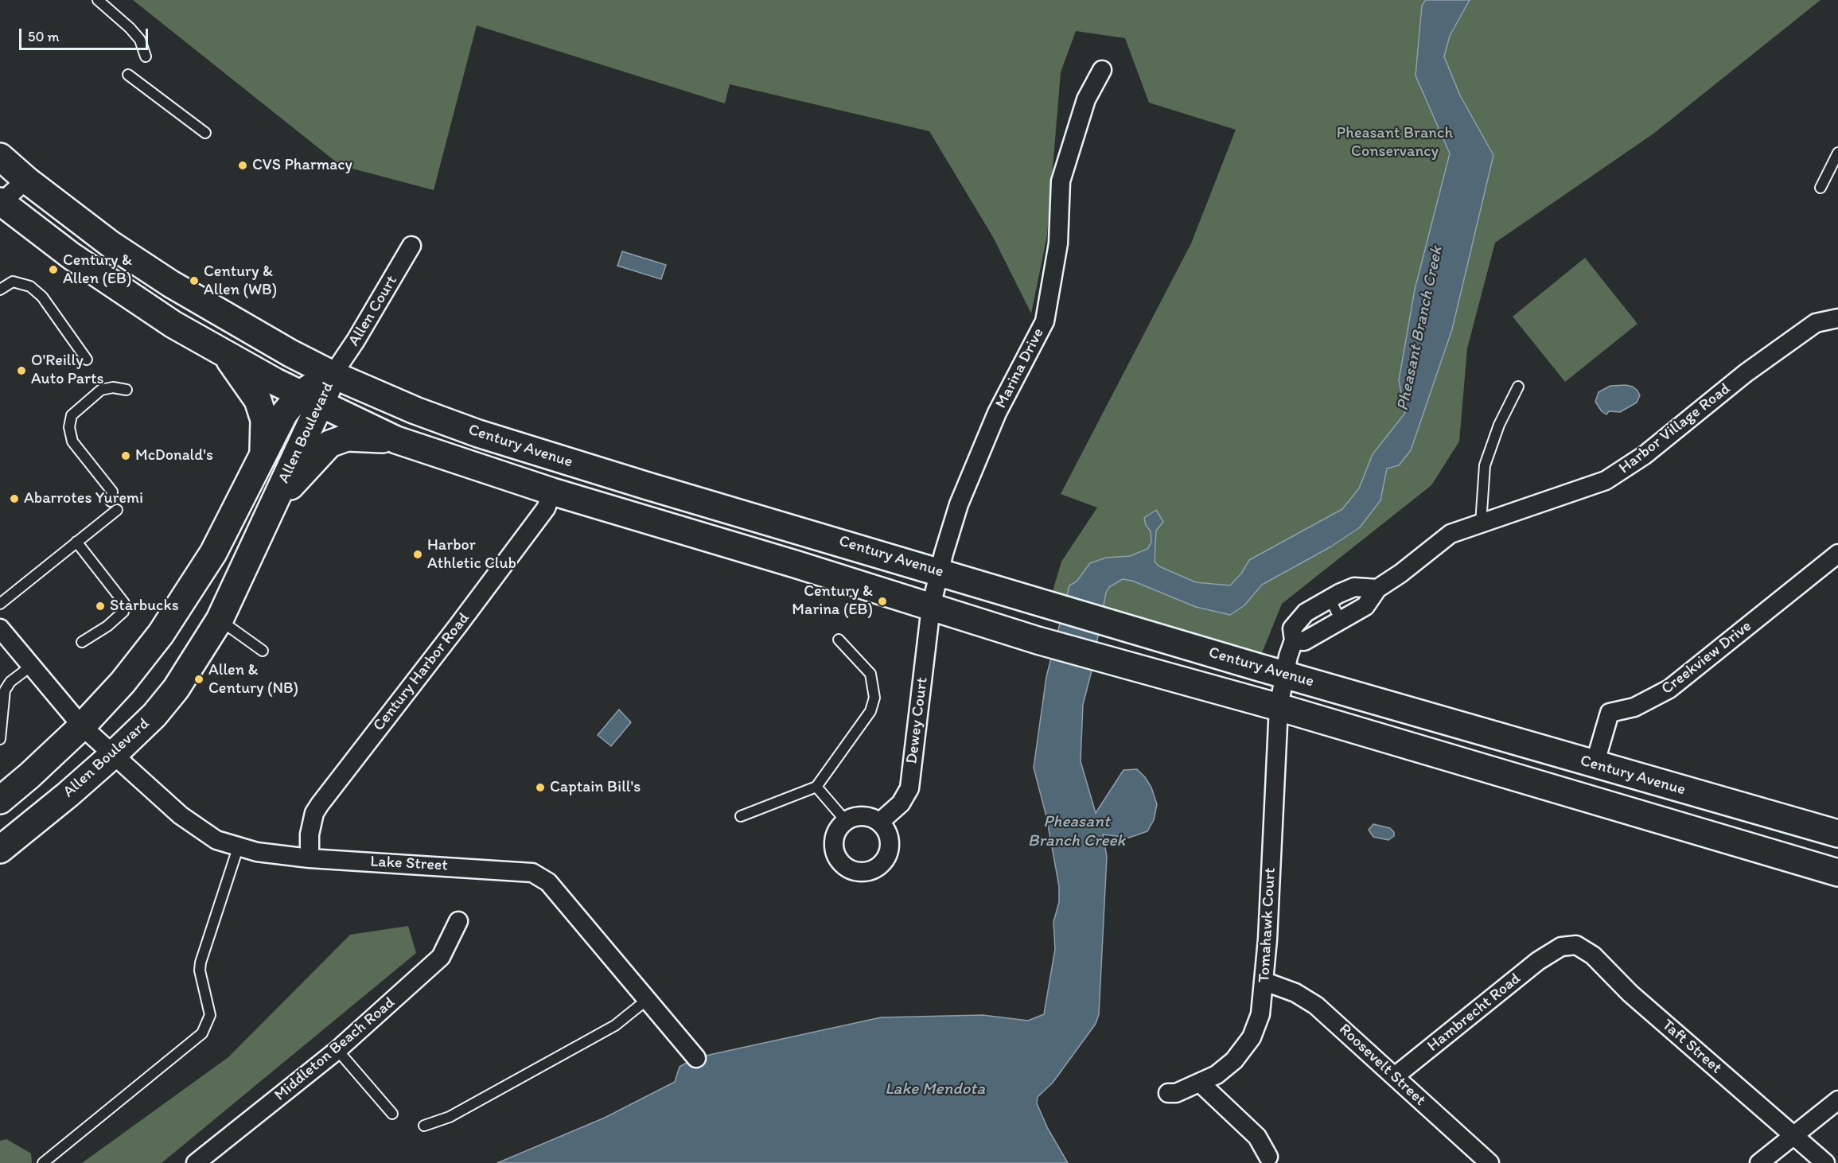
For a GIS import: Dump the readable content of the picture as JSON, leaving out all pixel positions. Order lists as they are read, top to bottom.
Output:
{
  "streets": {
    "main road": ["Allen Boulevard", "Century Avenue"],
    "street": [
      "Allen Court",
      "Marina Drive",
      "Harbor Village Road",
      "Creekview Drive",
      "Century Harbor Road",
      "Dewey Court",
      "Lake Street",
      "Tomahawk Court",
      "Hambrecht Road",
      "Taft Street",
      "Middleton Beach Road",
      "Roosevelt Street"
    ]
  },
  "crossings": [
    ["Allen Court", "Allen Boulevard"],
    ["Allen Court", "Century Avenue"],
    ["Marina Drive", "Century Avenue"],
    ["Marina Drive", "Dewey Court"],
    ["Allen Boulevard", "Century Avenue"],
    ["Allen Boulevard", "Lake Street"],
    ["Century Avenue", "Creekview Drive"],
    ["Century Harbor Road", "Lake Street"],
    ["Tomahawk Court", "Roosevelt Street"],
    ["Hambrecht Road", "Taft Street"],
    ["Hambrecht Road", "Roosevelt Street"]
  ],
  "water": ["Pheasant Branch Creek", "Lake Mendota"],
  "parks": ["Pheasant Branch Conservancy"],
  "places": [
    "CVS Pharmacy",
    "Century & Allen (EB)",
    "Century & Allen (WB)",
    "O'Reilly Auto Parts",
    "McDonald's",
    "Abarrotes Yuremi",
    "Harbor Athletic Club",
    "Century & Marina (EB)",
    "Starbucks",
    "Allen & Century (NB)",
    "Captain Bill's"
  ],
  "scale_bar": "50 m"
}
